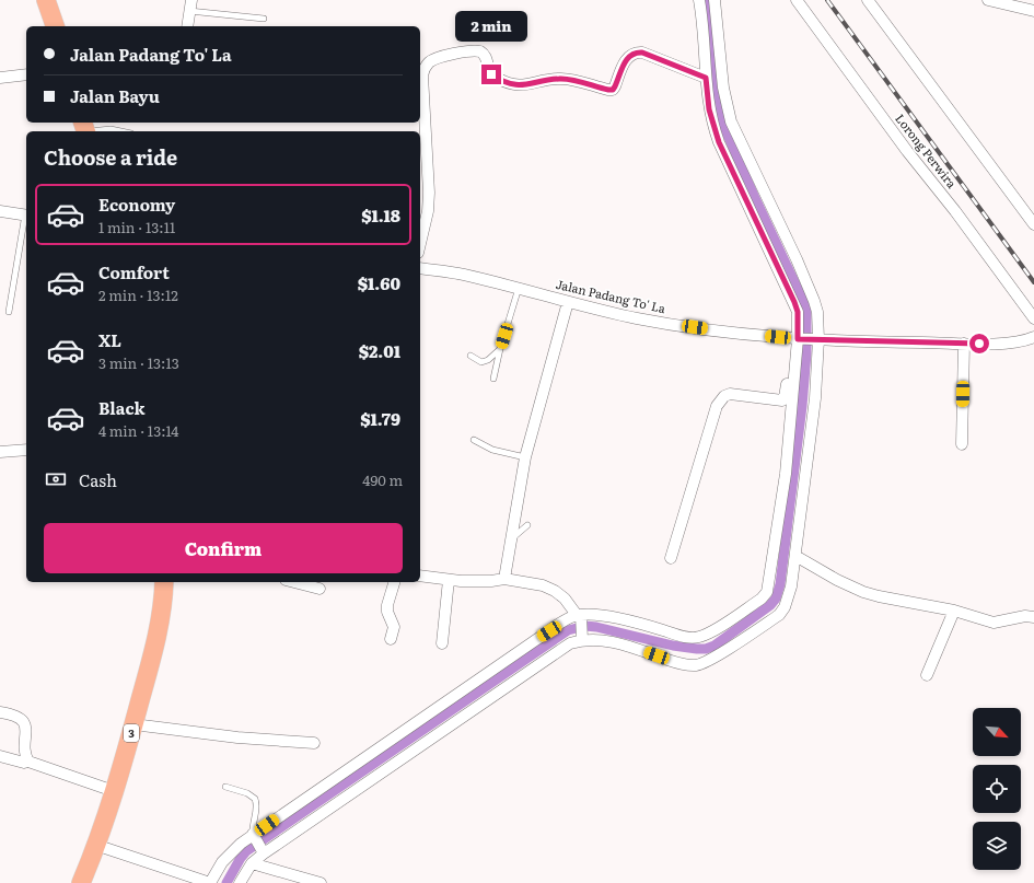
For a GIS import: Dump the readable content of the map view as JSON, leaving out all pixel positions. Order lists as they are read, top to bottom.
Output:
{
  "streets": {
    "highway": ["3"],
    "street": ["Lorong Perwira", "Jalan Padang To' La"]
  },
  "north": "bottom right",
  "page": {
    "bubble": "2 min",
    "banner": ["Jalan Padang To' La", "Jalan Bayu"],
    "heading": "Choose a ride",
    "list": [
      {
        "name": "Economy",
        "note": "1 min · 13:11",
        "value": "$1.18"
      },
      {
        "name": "Comfort",
        "note": "2 min · 13:12",
        "value": "$1.60"
      },
      {
        "name": "XL",
        "note": "3 min · 13:13",
        "value": "$2.01"
      },
      {
        "name": "Black",
        "note": "4 min · 13:14",
        "value": "$1.79"
      }
    ],
    "pay": ["Cash", "490 m"],
    "buttons": "Confirm"
  }
}
